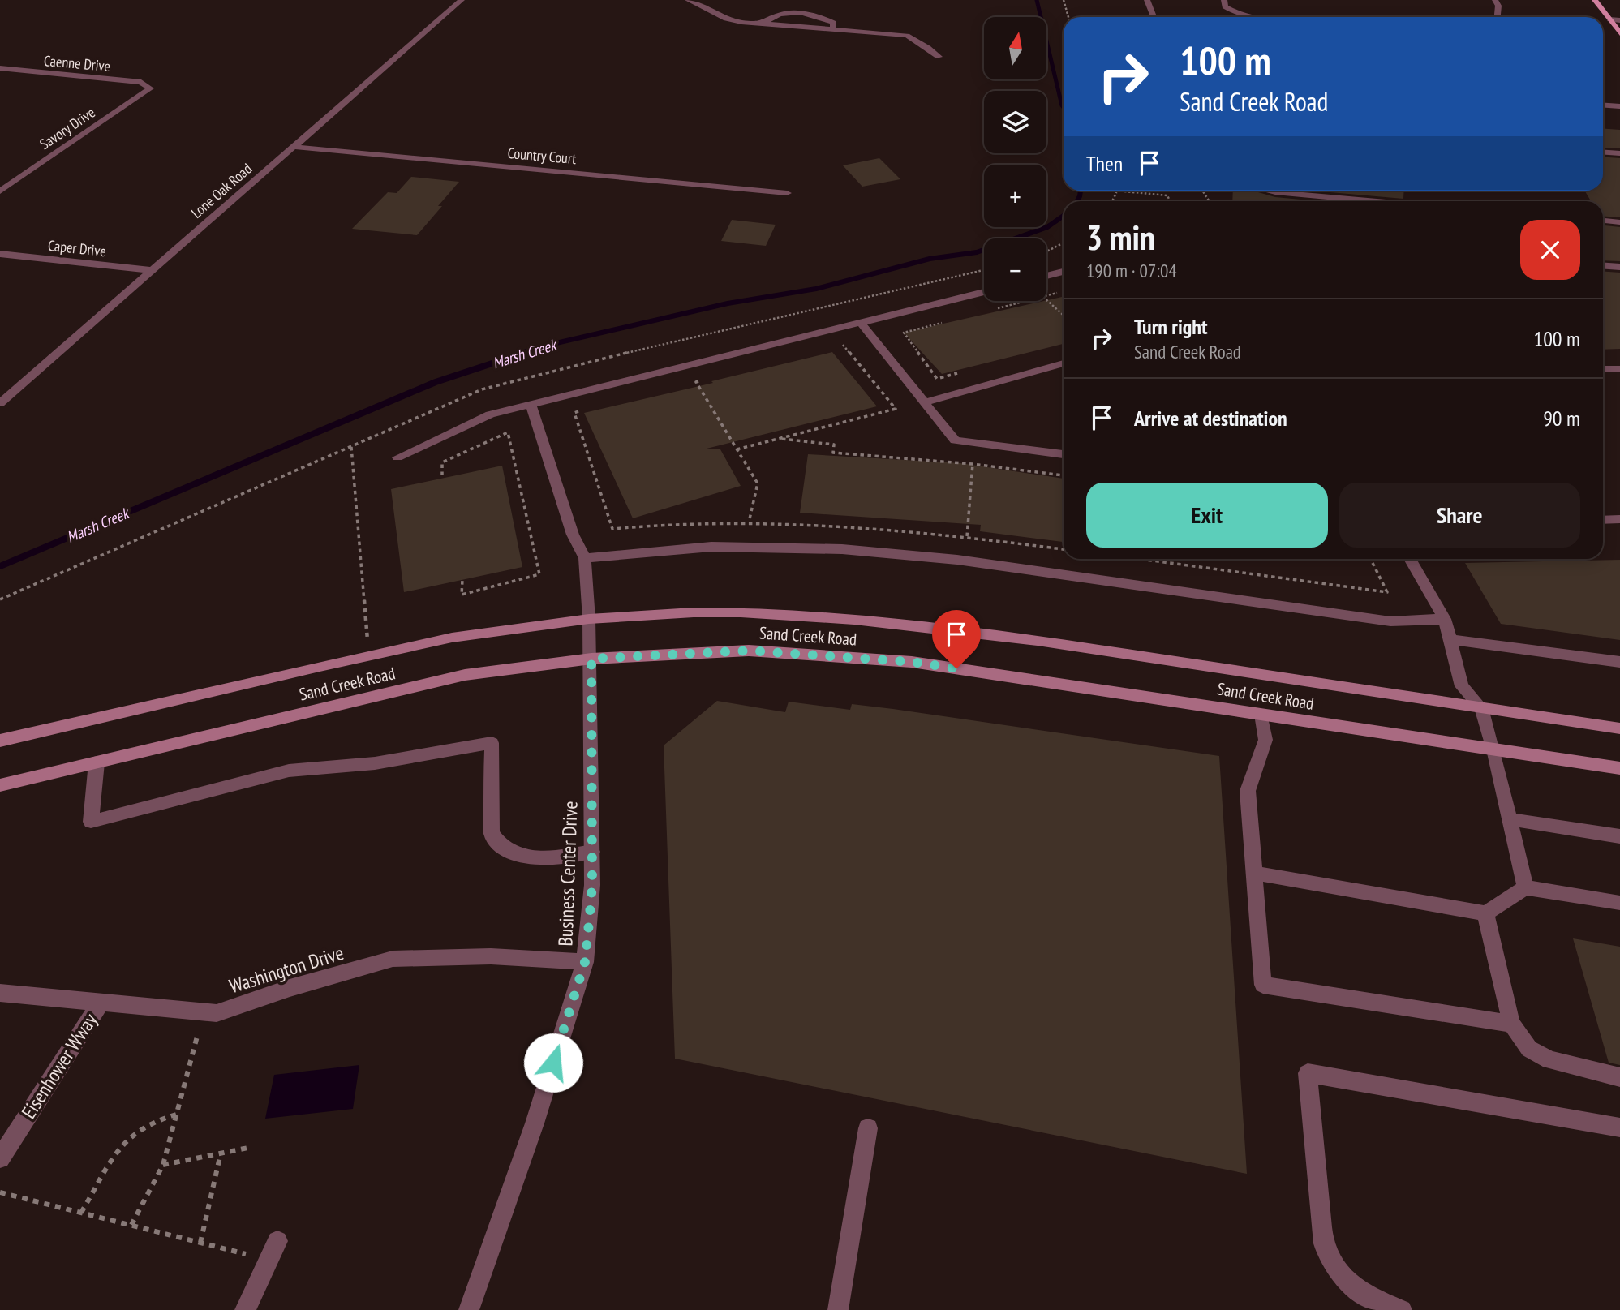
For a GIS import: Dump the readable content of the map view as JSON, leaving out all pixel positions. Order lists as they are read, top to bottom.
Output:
{
  "streets": {
    "main road": ["Sand Creek Road"],
    "street": [
      "Caenne Drive",
      "Savory Drive",
      "Country Court",
      "Lone Oak Road",
      "Caper Drive",
      "Business Center Drive",
      "Washington Drive",
      "Eisenhower Wway"
    ]
  },
  "crossings": [
    ["Caenne Drive", "Savory Drive"],
    ["Country Court", "Lone Oak Road"],
    ["Lone Oak Road", "Caper Drive"],
    ["Sand Creek Road", "Business Center Drive"],
    ["Business Center Drive", "Washington Drive"],
    ["Washington Drive", "Eisenhower Wway"]
  ],
  "water": ["Marsh Creek"],
  "north": "top",
  "page": {
    "map_buttons": ["+", "−"],
    "turn": ["100 m", "Sand Creek Road"],
    "then": "Then",
    "heading": ["3 min", "190 m · 07:04"],
    "list": [
      {
        "name": "Turn right",
        "note": "Sand Creek Road",
        "value": "100 m"
      },
      {
        "name": "Arrive at destination",
        "value": "90 m"
      }
    ],
    "buttons": ["Exit", "Share"]
  }
}
